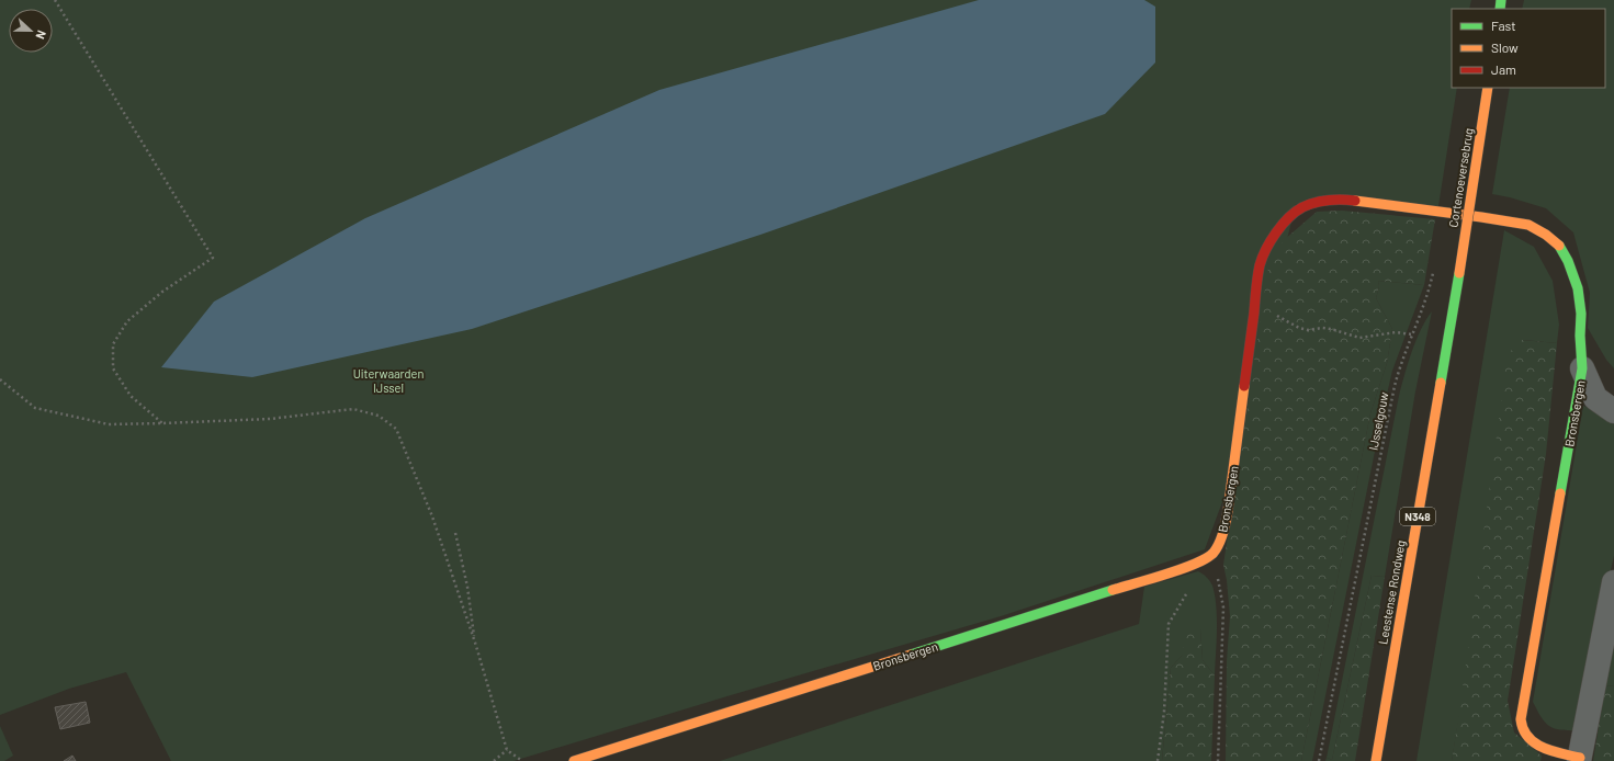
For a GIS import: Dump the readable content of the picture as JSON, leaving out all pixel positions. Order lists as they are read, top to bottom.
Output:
{
  "streets": {
    "street": [
      "Cortenoeversebrug",
      "Bronsbergen",
      "N348",
      "Leestense Rondweg"
    ],
    "path": ["IJsselgouw"]
  },
  "crossings": [
    ["Cortenoeversebrug", "Leestense Rondweg"]
  ],
  "parks": ["Uiterwaarden IJssel"],
  "legend": ["Fast", "Slow", "Jam"],
  "north": "right"
}
